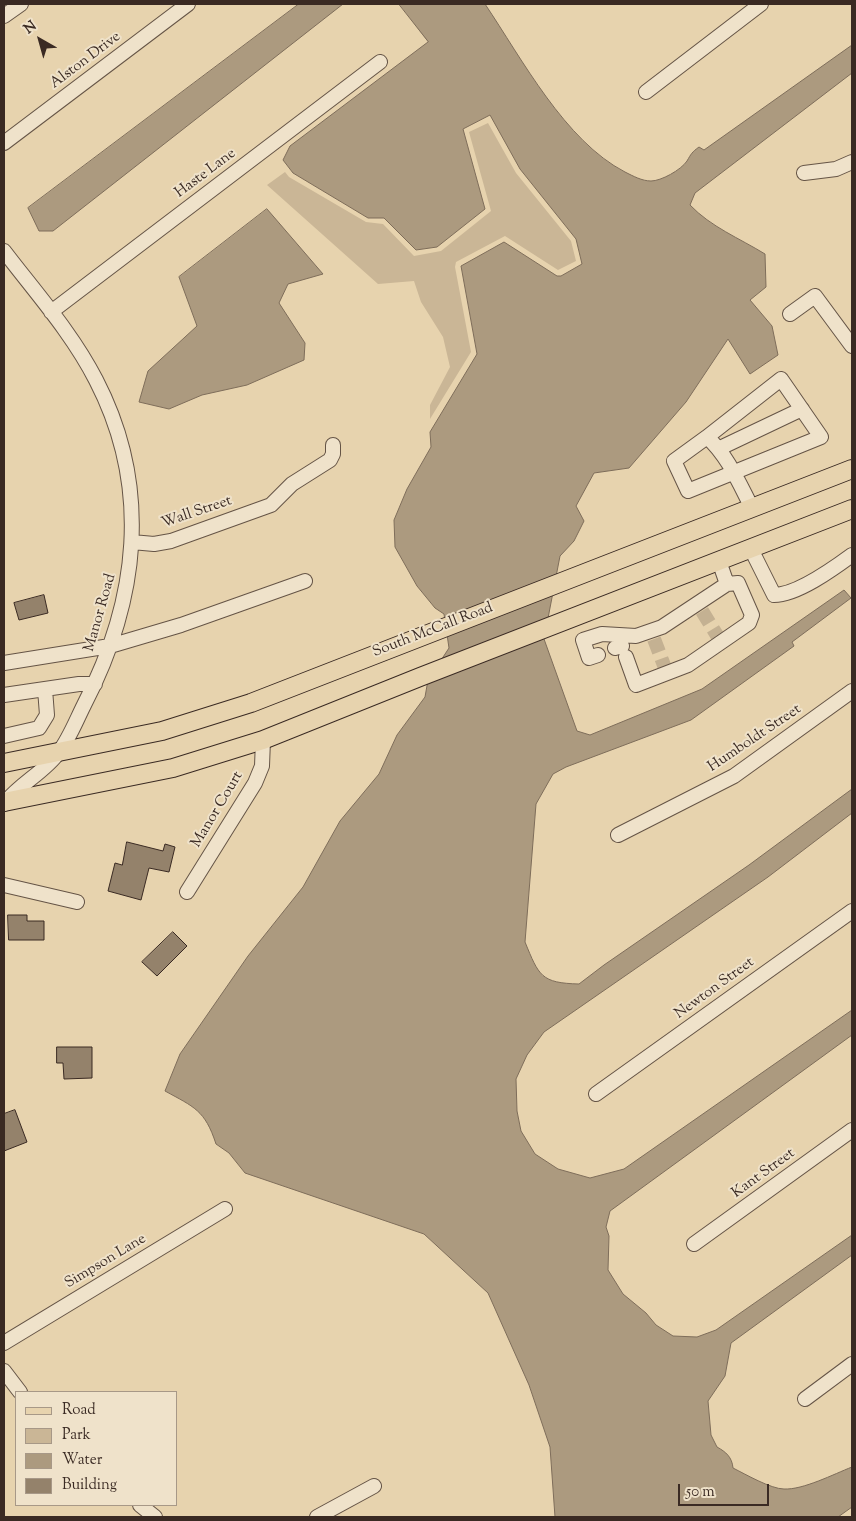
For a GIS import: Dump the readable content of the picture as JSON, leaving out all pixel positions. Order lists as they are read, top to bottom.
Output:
{
  "streets": {
    "main road": ["South McCall Road"],
    "street": [
      "Alston Drive",
      "Haste Lane",
      "Wall Street",
      "Manor Road",
      "Humboldt Street",
      "Manor Court",
      "Newton Street",
      "Kant Street",
      "Simpson Lane"
    ]
  },
  "crossings": [
    ["Haste Lane", "Manor Road"],
    ["Wall Street", "Manor Road"],
    ["Manor Road", "South McCall Road"]
  ],
  "legend": [
    "Road",
    "Park",
    "Water",
    "Building"
  ],
  "scale_bar": "50 m",
  "north": "top left"
}
